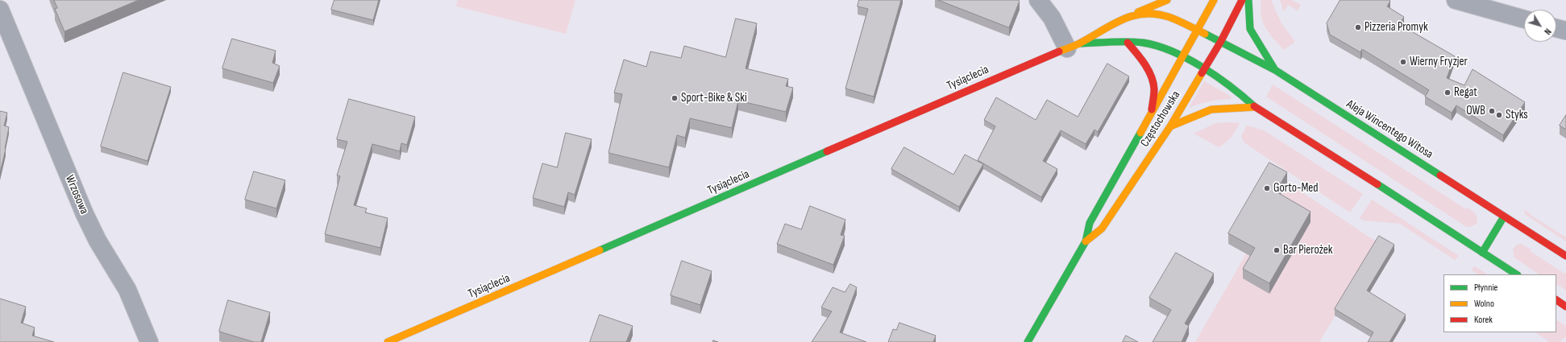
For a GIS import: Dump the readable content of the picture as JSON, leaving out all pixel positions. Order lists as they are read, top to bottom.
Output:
{
  "streets": {
    "street": [
      "Tysiąclecia",
      "Częstochowska",
      "Aleja Wincentego Witosa",
      "Wrzosowa"
    ]
  },
  "crossings": [
    ["Tysiąclecia", "Częstochowska"],
    ["Tysiąclecia", "Aleja Wincentego Witosa"],
    ["Częstochowska", "Aleja Wincentego Witosa"]
  ],
  "places": [
    "Pizzeria Promyk",
    "Wierny Fryzjer",
    "Regat",
    "Sport-Bike & Ski",
    "OWB",
    "Styks",
    "Gorto-Med",
    "Bar Pierożek"
  ],
  "legend": ["Płynnie", "Wolno", "Korek"],
  "north": "bottom right"
}
